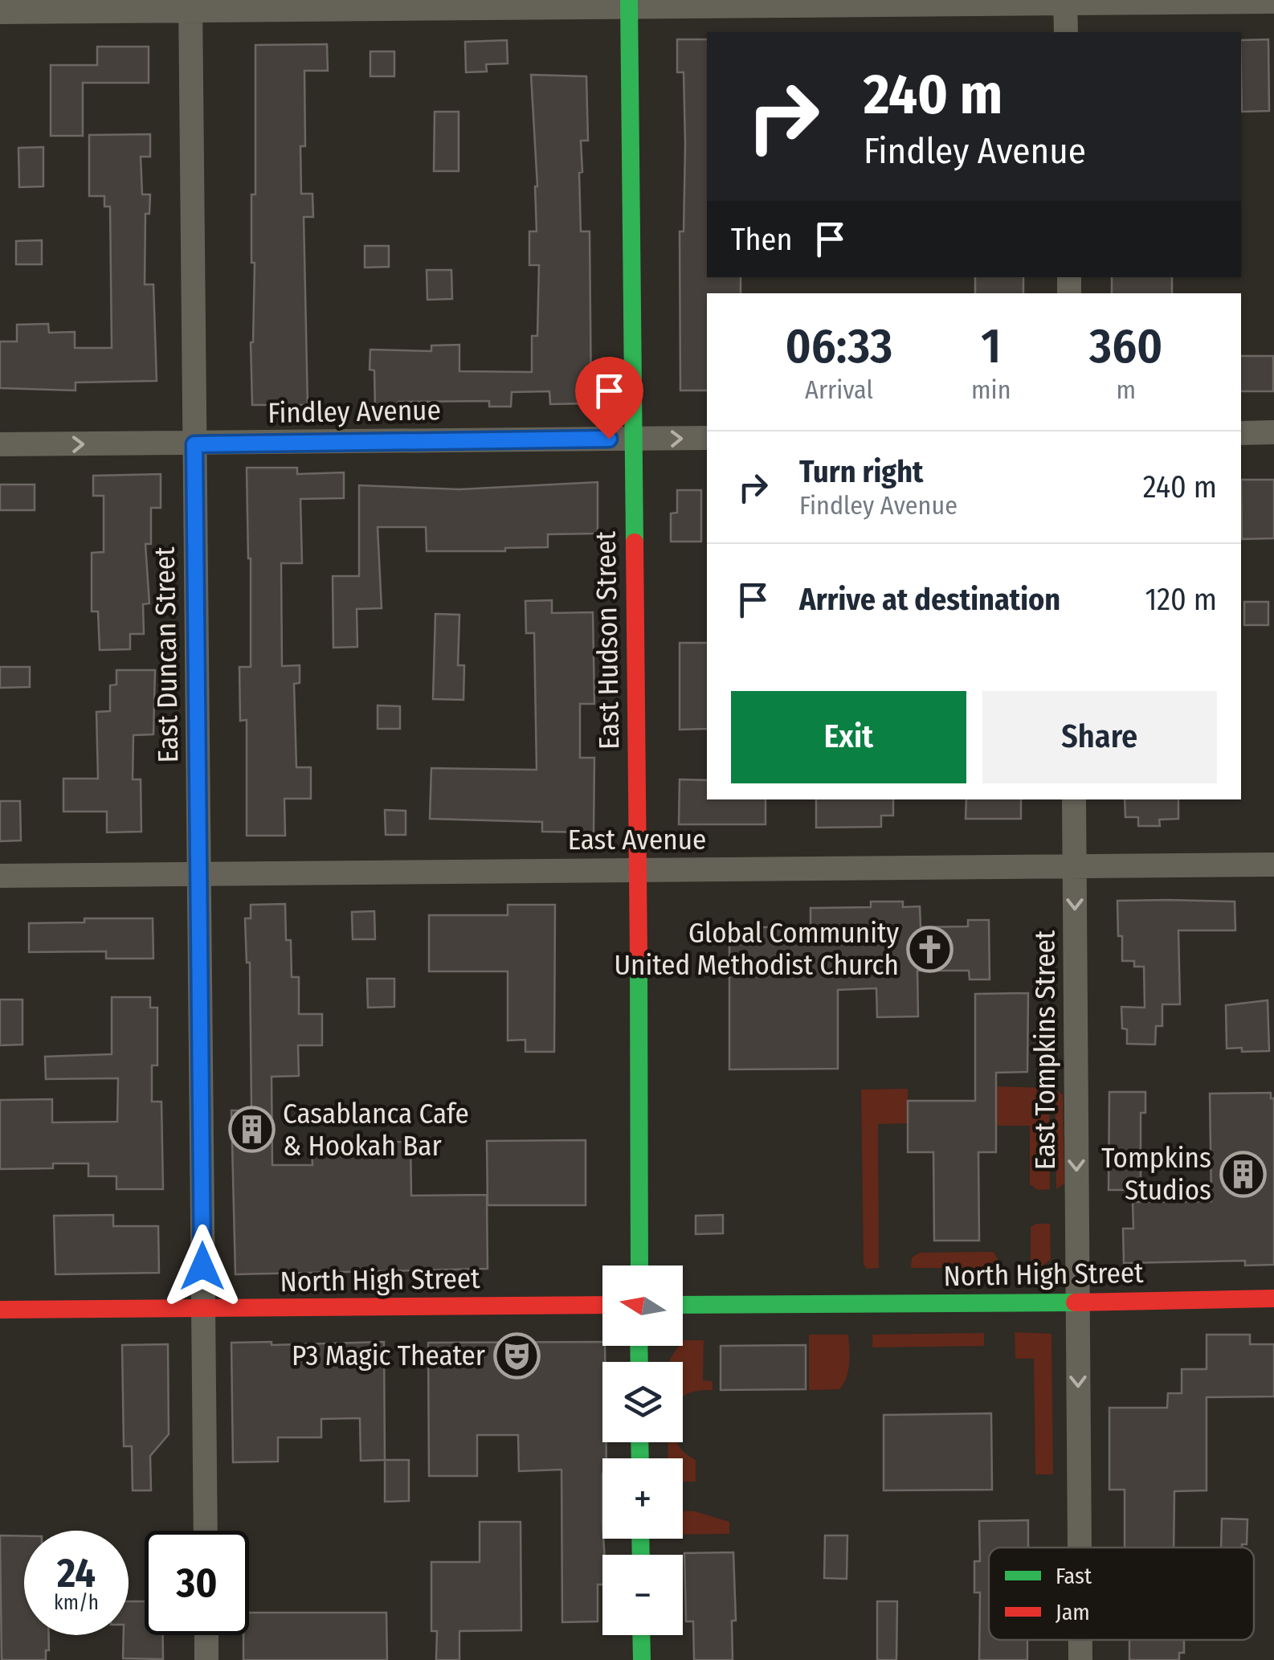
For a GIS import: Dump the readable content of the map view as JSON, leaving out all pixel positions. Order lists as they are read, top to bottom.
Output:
{
  "streets": {
    "main road": ["East Hudson Street", "North High Street"],
    "street": [
      "Findley Avenue",
      "East Duncan Street",
      "East Avenue",
      "East Tompkins Street"
    ]
  },
  "crossings": [
    ["Findley Avenue", "East Hudson Street"],
    ["Findley Avenue", "East Duncan Street"],
    ["East Hudson Street", "East Avenue"],
    ["East Duncan Street", "East Avenue"],
    ["East Duncan Street", "North High Street"],
    ["East Avenue", "East Tompkins Street"],
    ["East Tompkins Street", "North High Street"]
  ],
  "one_way": ["Findley Avenue", "East Tompkins Street"],
  "places": {
    "church": ["Global Community United Methodist Church"],
    "building": ["Casablanca Cafe & Hookah Bar", "Tompkins Studios"],
    "theatre": ["P3 Magic Theater"]
  },
  "legend": ["Fast", "Jam"],
  "north": "left",
  "page": {
    "turn": ["240 m", "Findley Avenue"],
    "then": "Then",
    "eta": [
      "06:33",
      "Arrival",
      "1",
      "min",
      "360",
      "m"
    ],
    "list": [
      {
        "name": "Turn right",
        "note": "Findley Avenue",
        "value": "240 m"
      },
      {
        "name": "Arrive at destination",
        "value": "120 m"
      }
    ],
    "buttons": ["Exit", "Share"],
    "map_buttons": ["+", "−"],
    "speed": "24 km/h",
    "limit": "30"
  }
}
